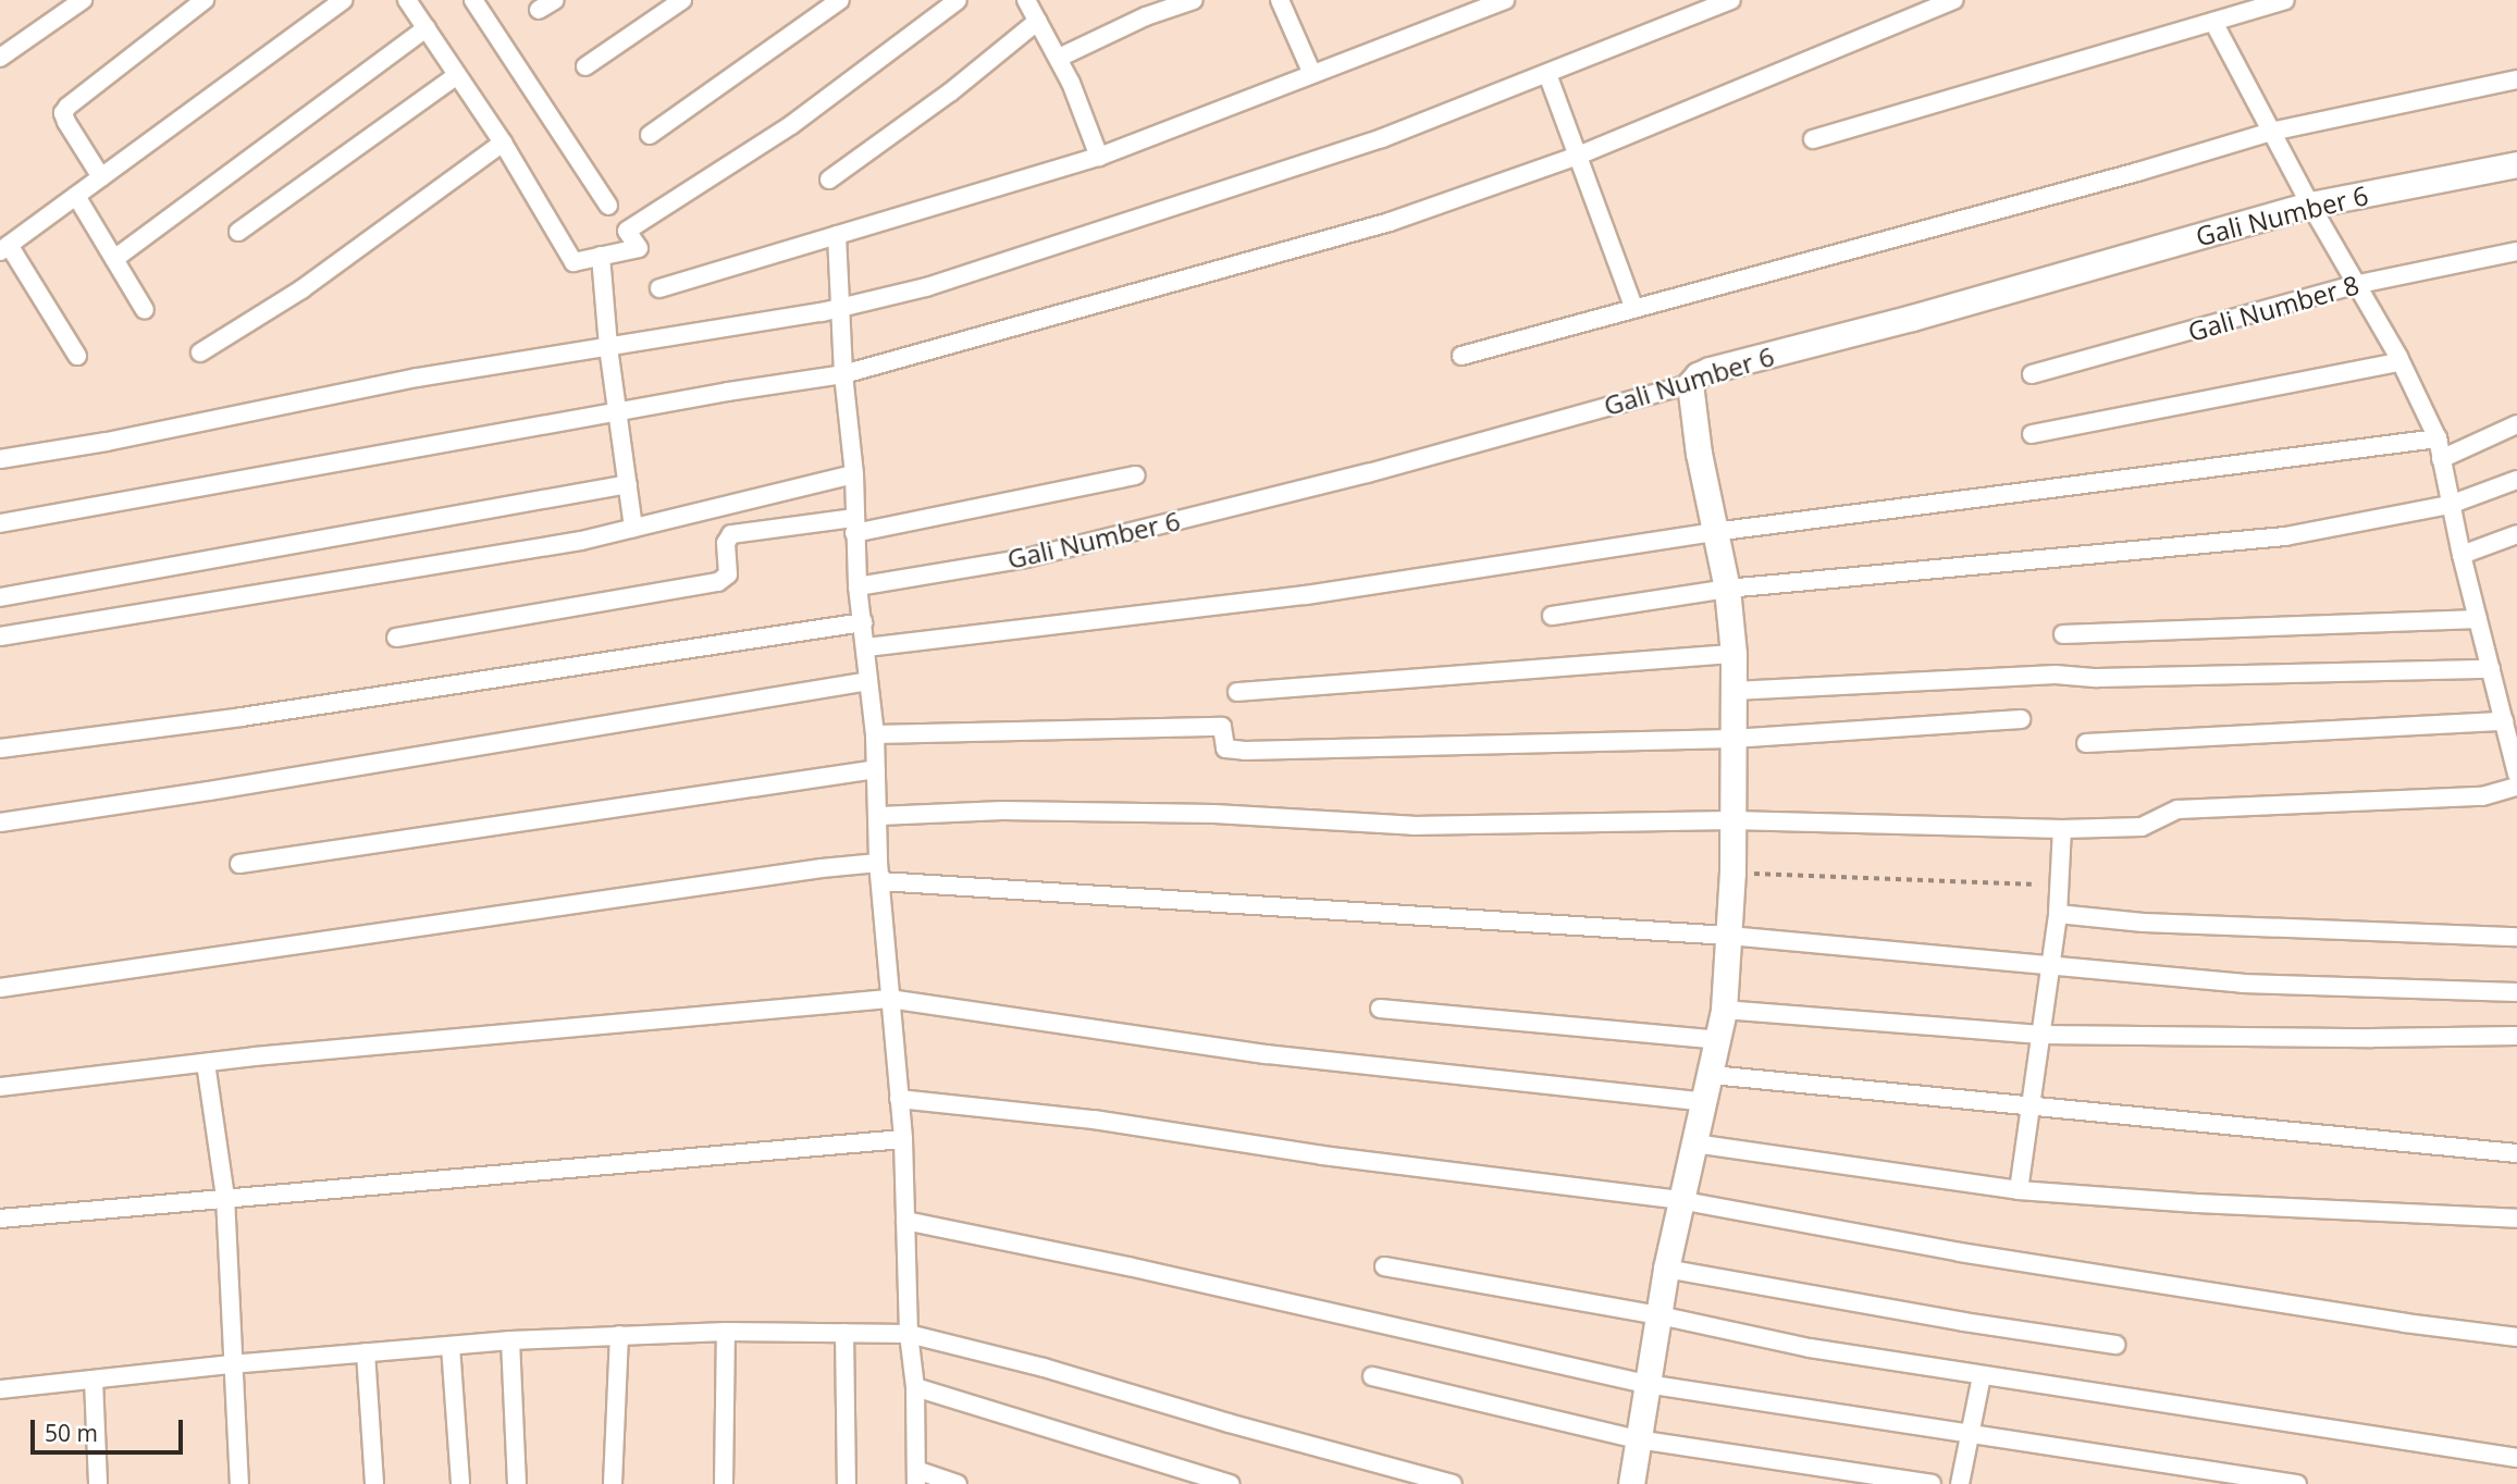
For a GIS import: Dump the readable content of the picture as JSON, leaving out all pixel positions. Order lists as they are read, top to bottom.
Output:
{
  "streets": {
    "street": ["Gali Number 6", "Gali Number 8"]
  },
  "scale_bar": "50 m"
}
